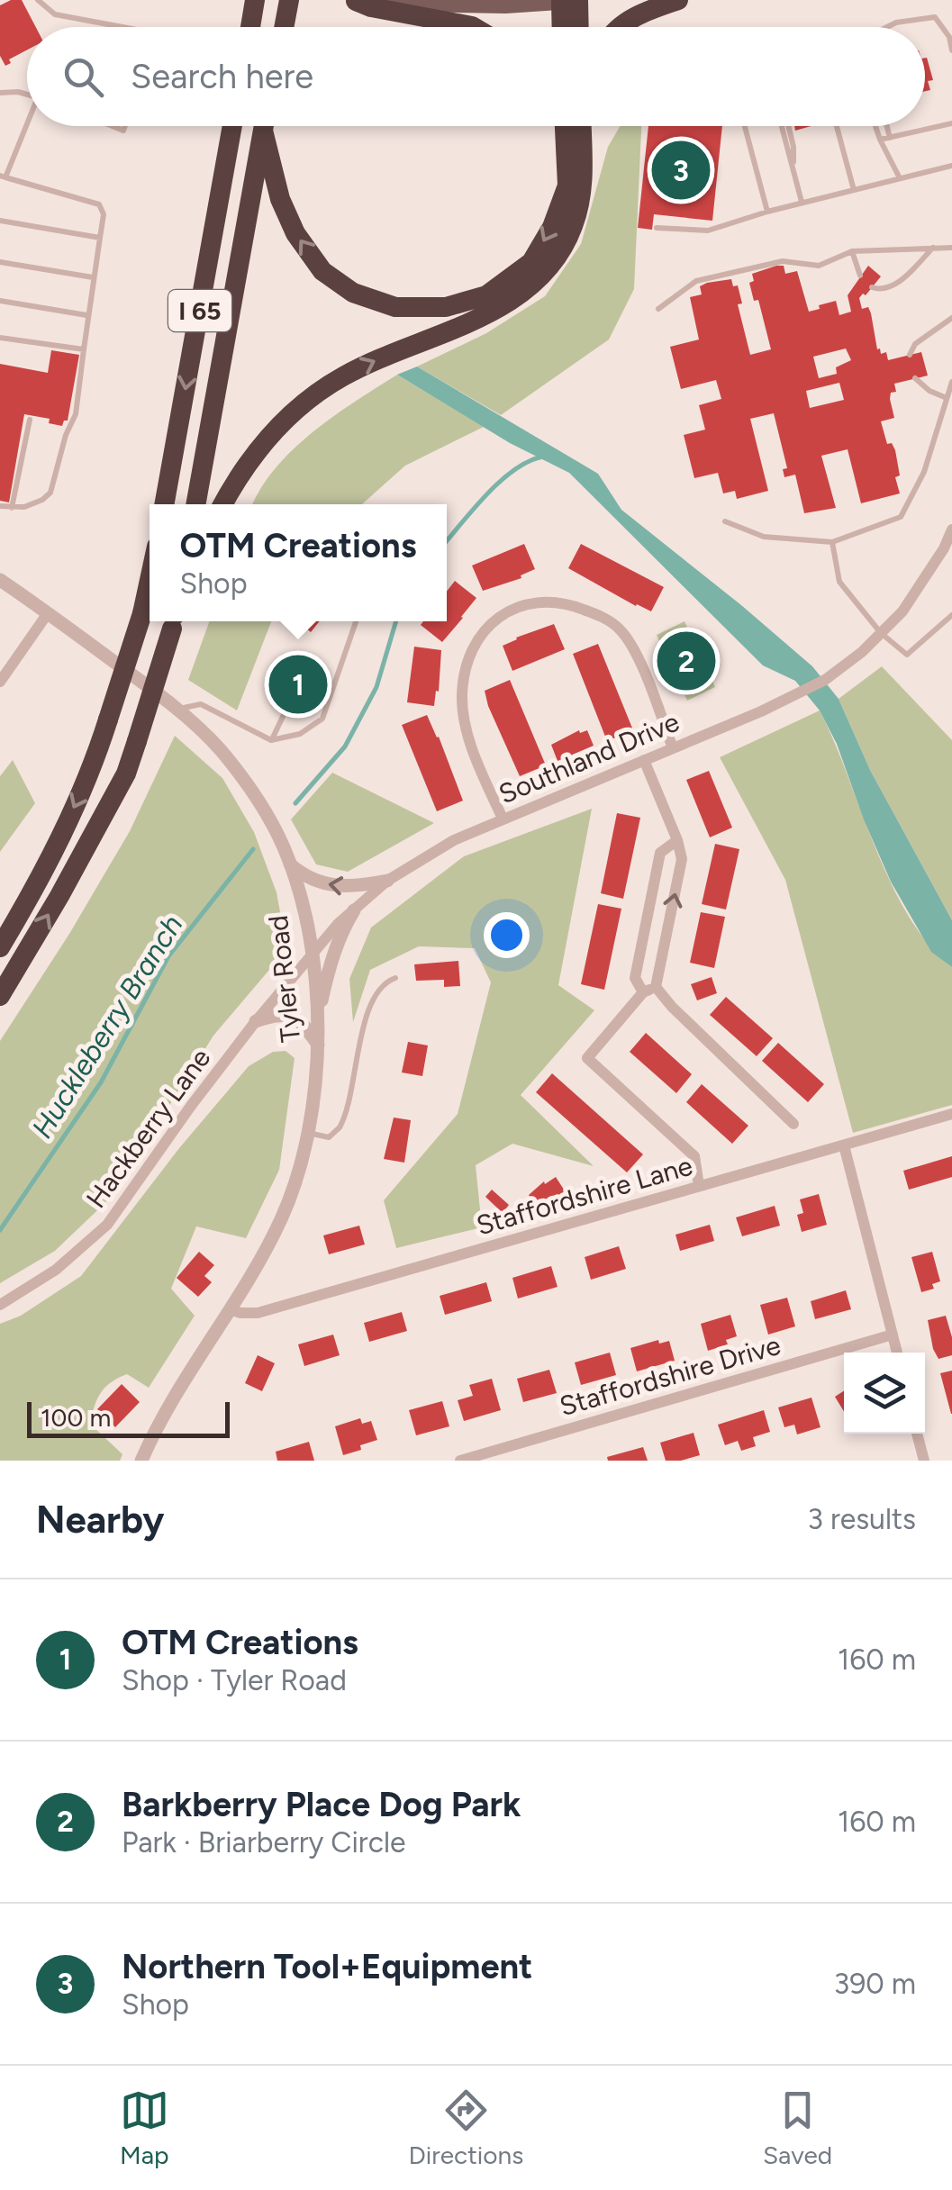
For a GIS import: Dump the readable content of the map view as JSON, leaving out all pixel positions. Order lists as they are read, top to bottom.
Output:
{
  "streets": {
    "highway": ["I 65"],
    "street": [
      "Southland Drive",
      "Tyler Road",
      "Hackberry Lane",
      "Staffordshire Lane",
      "Staffordshire Drive"
    ]
  },
  "crossings": [
    ["Southland Drive", "Tyler Road"],
    ["Southland Drive", "Hackberry Lane"],
    ["Tyler Road", "Hackberry Lane"],
    ["Tyler Road", "Staffordshire Lane"]
  ],
  "water": ["Huckleberry Branch"],
  "scale_bar": "100 m",
  "page": {
    "search": "Search here",
    "pins": ["3", "2", "1"],
    "popup": ["OTM Creations", "Shop"],
    "scale": "100 m",
    "heading": ["Nearby", "3 results"],
    "list": [
      {
        "mark": "1",
        "name": "OTM Creations",
        "note": "Shop · Tyler Road",
        "value": "160 m"
      },
      {
        "mark": "2",
        "name": "Barkberry Place Dog Park",
        "note": "Park · Briarberry Circle",
        "value": "160 m"
      },
      {
        "mark": "3",
        "name": "Northern Tool+Equipment",
        "note": "Shop",
        "value": "390 m"
      }
    ],
    "nav": ["Map", "Directions", "Saved"]
  }
}
